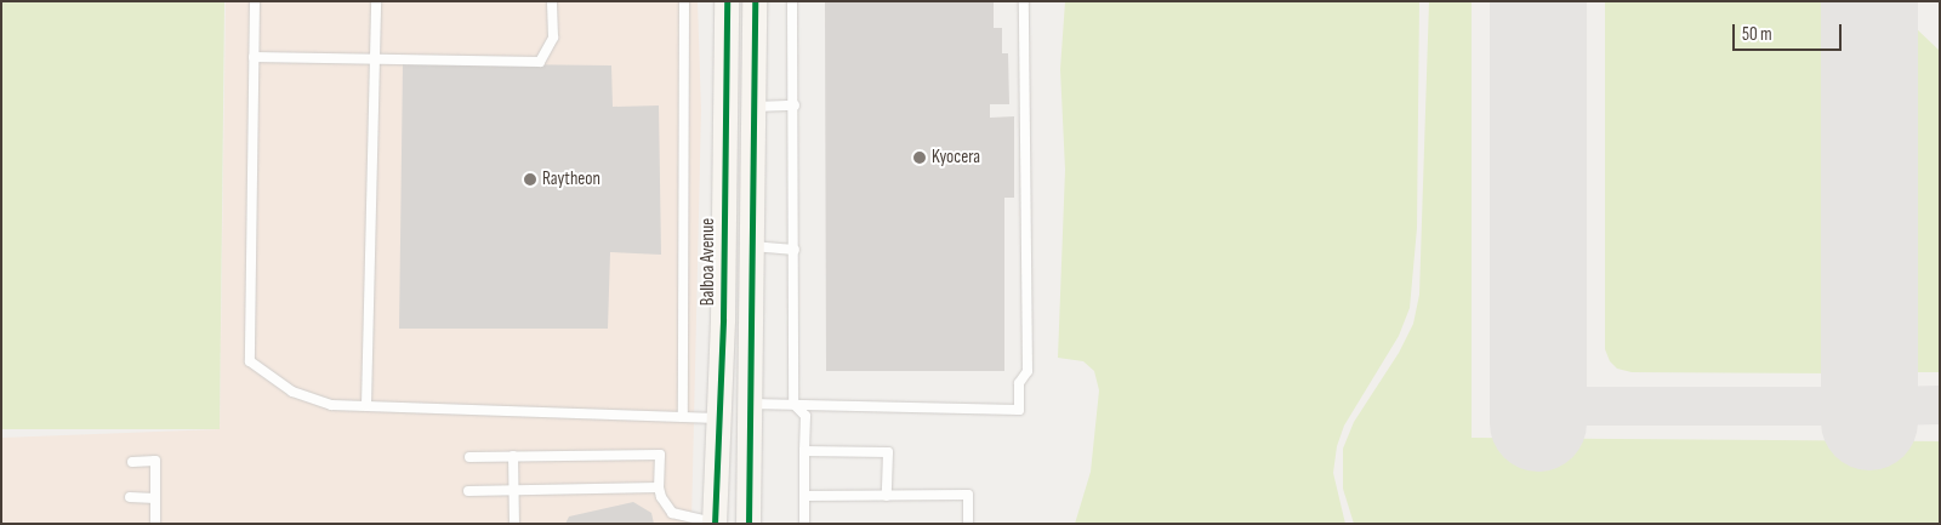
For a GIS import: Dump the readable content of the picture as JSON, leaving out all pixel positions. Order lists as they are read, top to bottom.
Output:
{
  "streets": {
    "main road": ["Balboa Avenue"]
  },
  "places": ["Kyocera", "Raytheon"],
  "scale_bar": "50 m"
}
